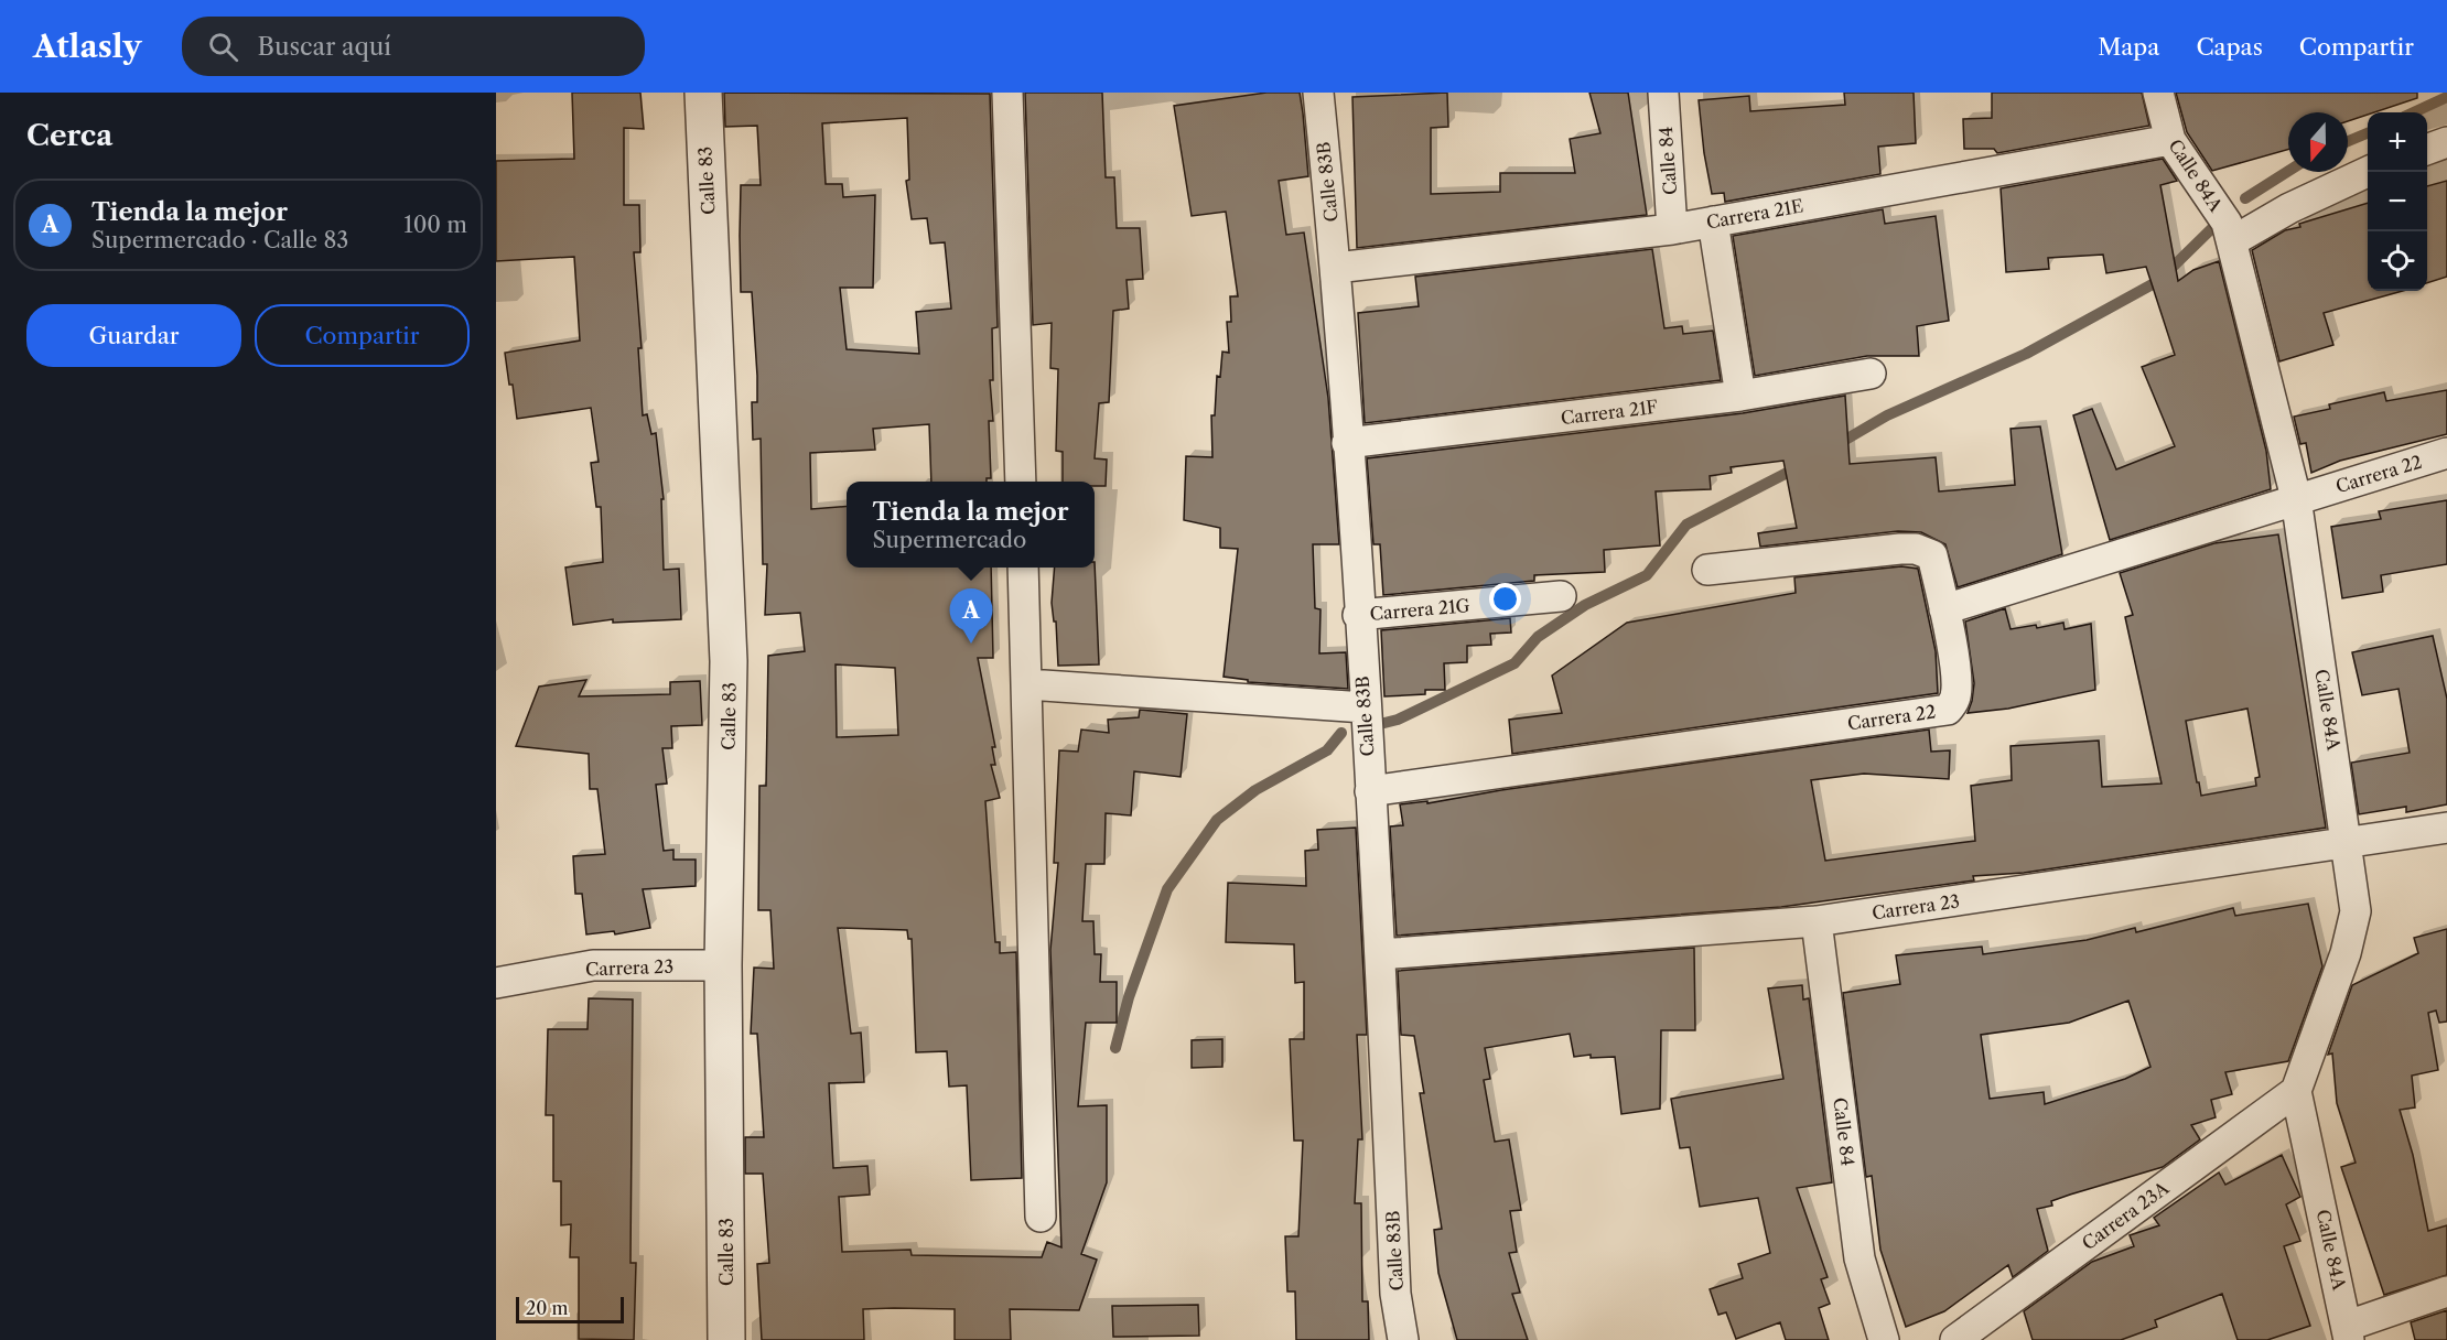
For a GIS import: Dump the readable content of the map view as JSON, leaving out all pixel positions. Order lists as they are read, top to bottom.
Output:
{
  "streets": {
    "street": [
      "Calle 84",
      "Calle 84A",
      "Calle 83",
      "Calle 83B",
      "Carrera 21E",
      "Carrera 21F",
      "Carrera 22",
      "Carrera 21G",
      "Carrera 23",
      "Carrera 23A"
    ]
  },
  "crossings": [
    ["Calle 84", "Carrera 21E"],
    ["Calle 84", "Carrera 23"],
    ["Calle 84A", "Carrera 21E"],
    ["Calle 84A", "Carrera 22"],
    ["Calle 84A", "Carrera 23"],
    ["Calle 84A", "Carrera 23A"],
    ["Calle 83", "Carrera 23"],
    ["Calle 83B", "Carrera 21E"],
    ["Calle 83B", "Carrera 21F"],
    ["Calle 83B", "Carrera 22"],
    ["Calle 83B", "Carrera 21G"],
    ["Calle 83B", "Carrera 23"]
  ],
  "scale_bar": "20 m",
  "north": "bottom",
  "page": {
    "header": "Atlasly",
    "search": "Buscar aquí",
    "nav": ["Mapa", "Capas", "Compartir"],
    "heading": "Cerca",
    "map_buttons": ["+", "−"],
    "list": [
      {
        "mark": "A",
        "name": "Tienda la mejor",
        "note": "Supermercado · Calle 83",
        "value": "100 m"
      }
    ],
    "buttons": ["Guardar", "Compartir"],
    "popup": ["Tienda la mejor", "Supermercado"],
    "pins": "A",
    "scale": "20 m"
  }
}
